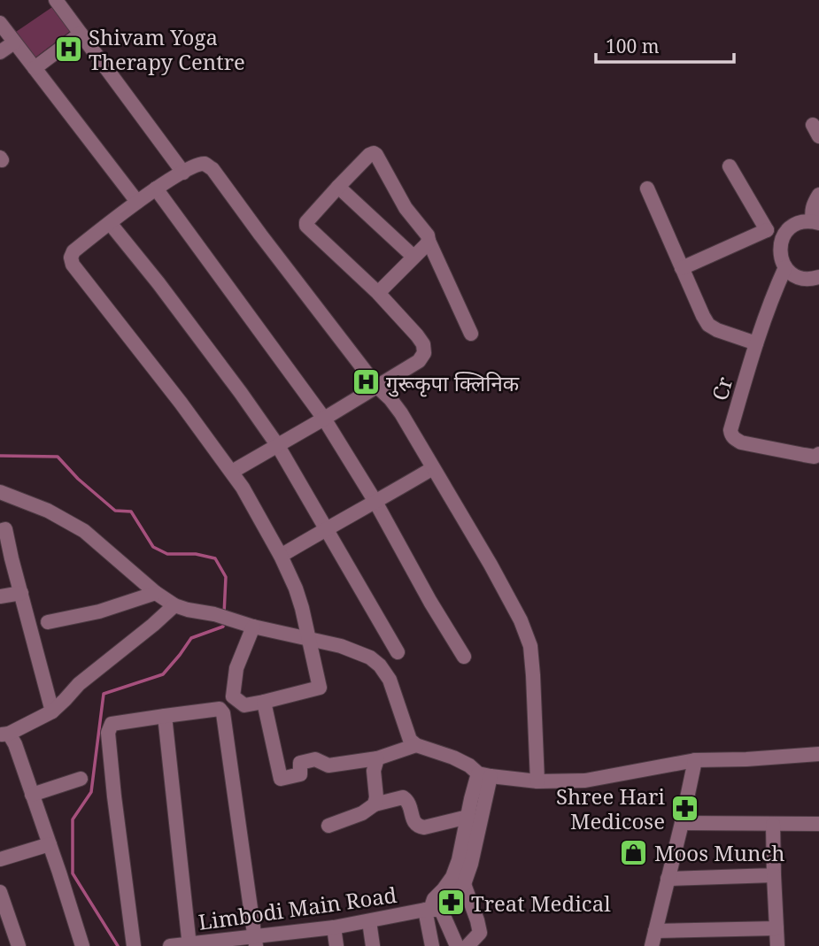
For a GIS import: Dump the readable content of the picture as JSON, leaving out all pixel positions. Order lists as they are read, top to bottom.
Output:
{
  "streets": {
    "street": ["Cr", "Limbodi Main Road"]
  },
  "places": {
    "hospital": ["Shivam Yoga Therapy Centre", "गुरूकृपा क्लिनिक"],
    "pharmacy": ["Shree Hari Medicose", "Treat Medical"],
    "shop": ["Moos Munch"]
  },
  "scale_bar": "100 m"
}
